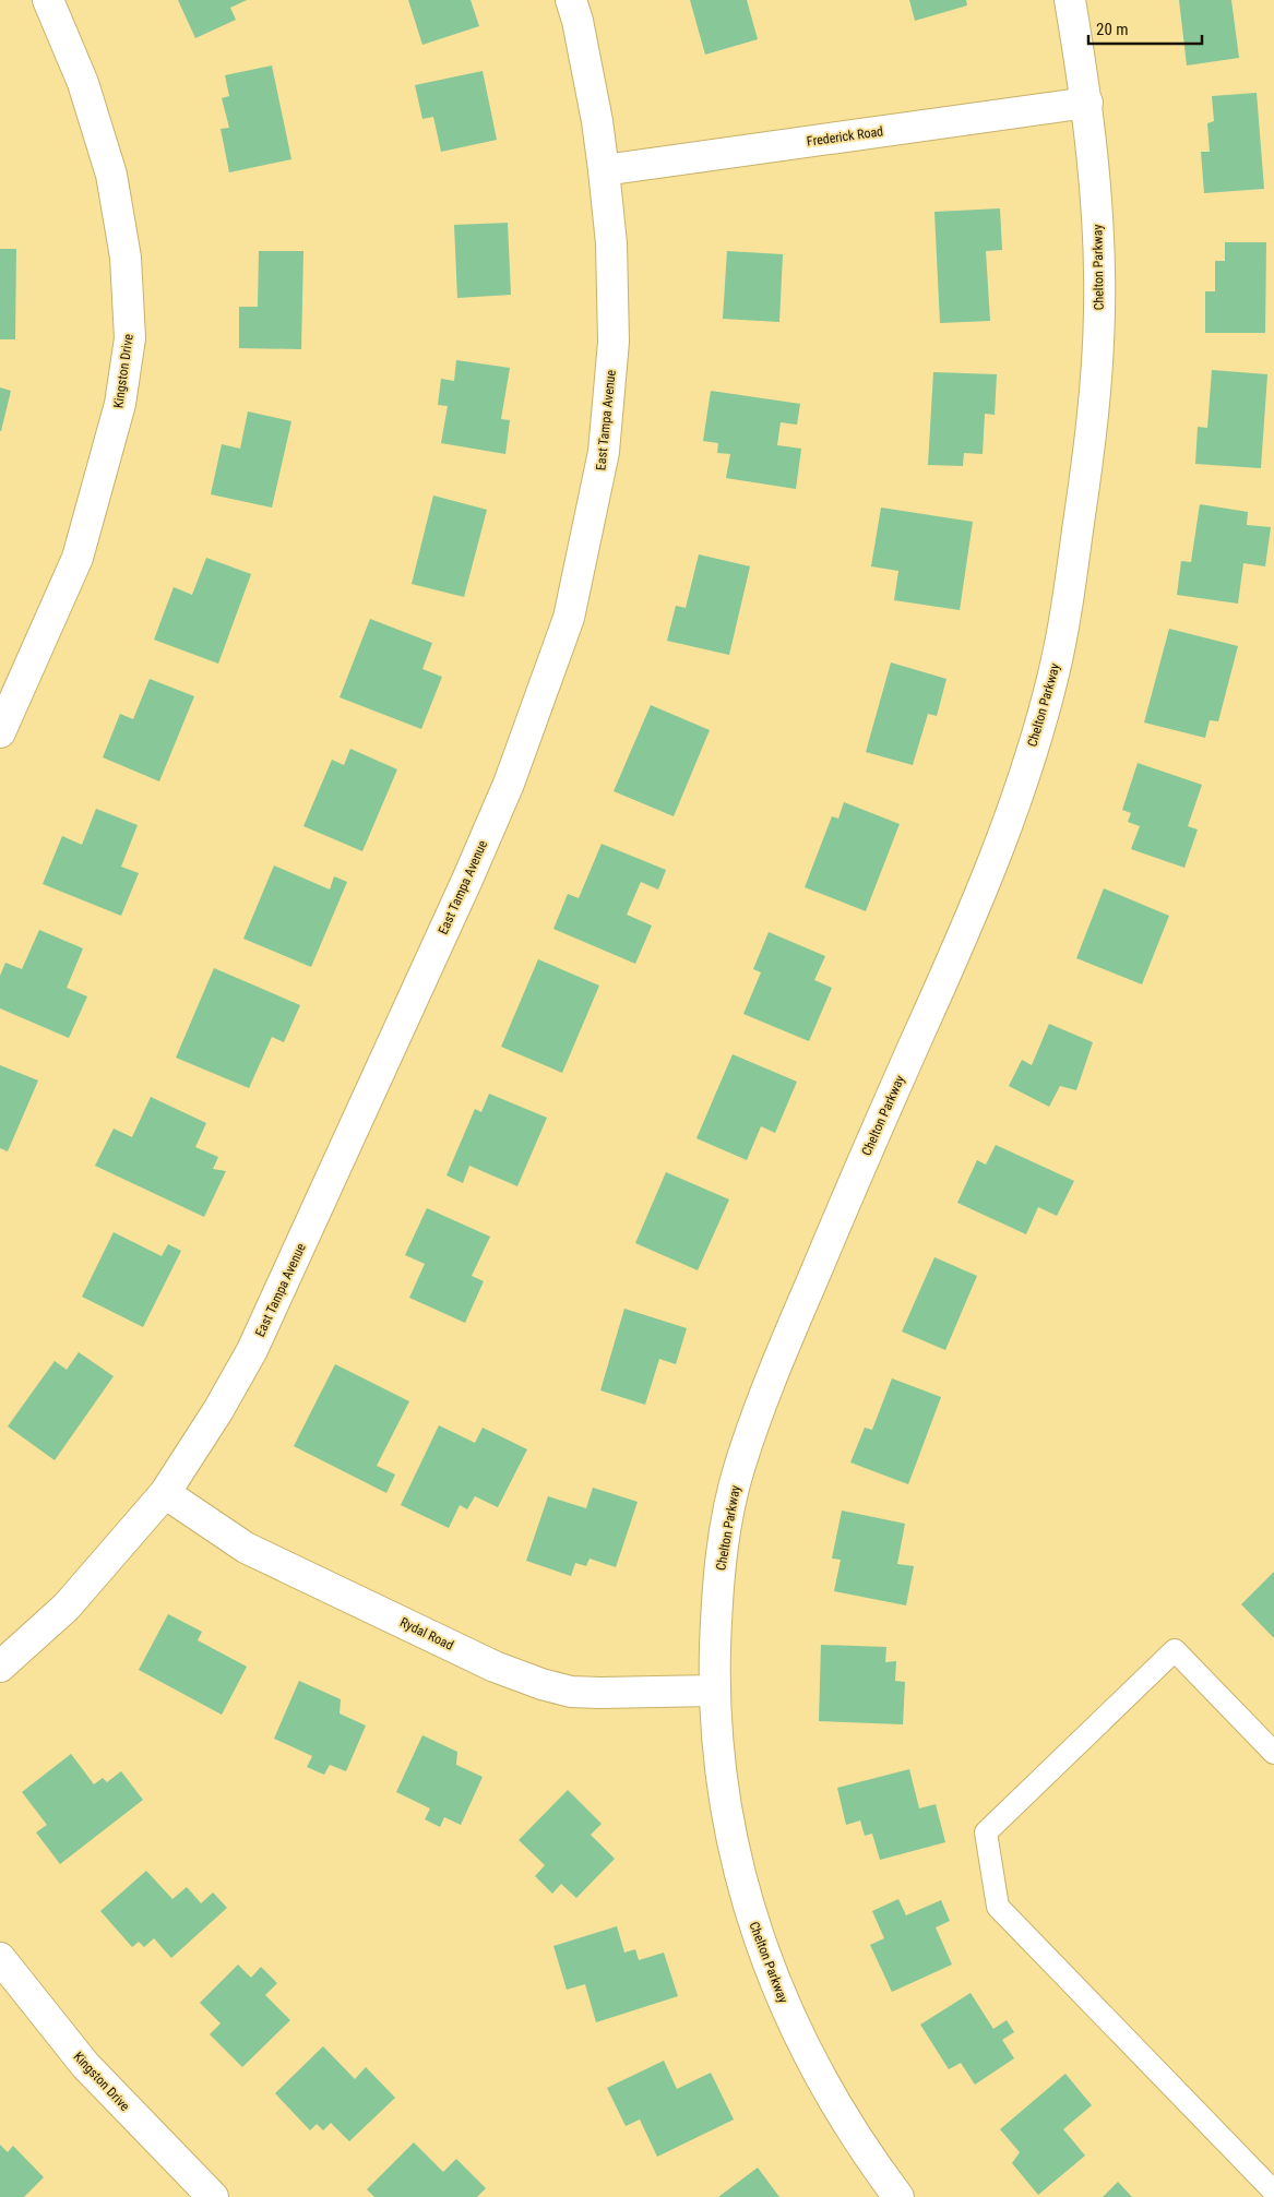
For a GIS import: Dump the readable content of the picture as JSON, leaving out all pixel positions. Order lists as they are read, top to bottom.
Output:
{
  "streets": {
    "street": [
      "Frederick Road",
      "Chelton Parkway",
      "Kingston Drive",
      "East Tampa Avenue",
      "Rydal Road"
    ]
  },
  "crossings": [
    ["Frederick Road", "Chelton Parkway"],
    ["Frederick Road", "East Tampa Avenue"],
    ["Chelton Parkway", "Rydal Road"],
    ["East Tampa Avenue", "Rydal Road"]
  ],
  "scale_bar": "20 m"
}
